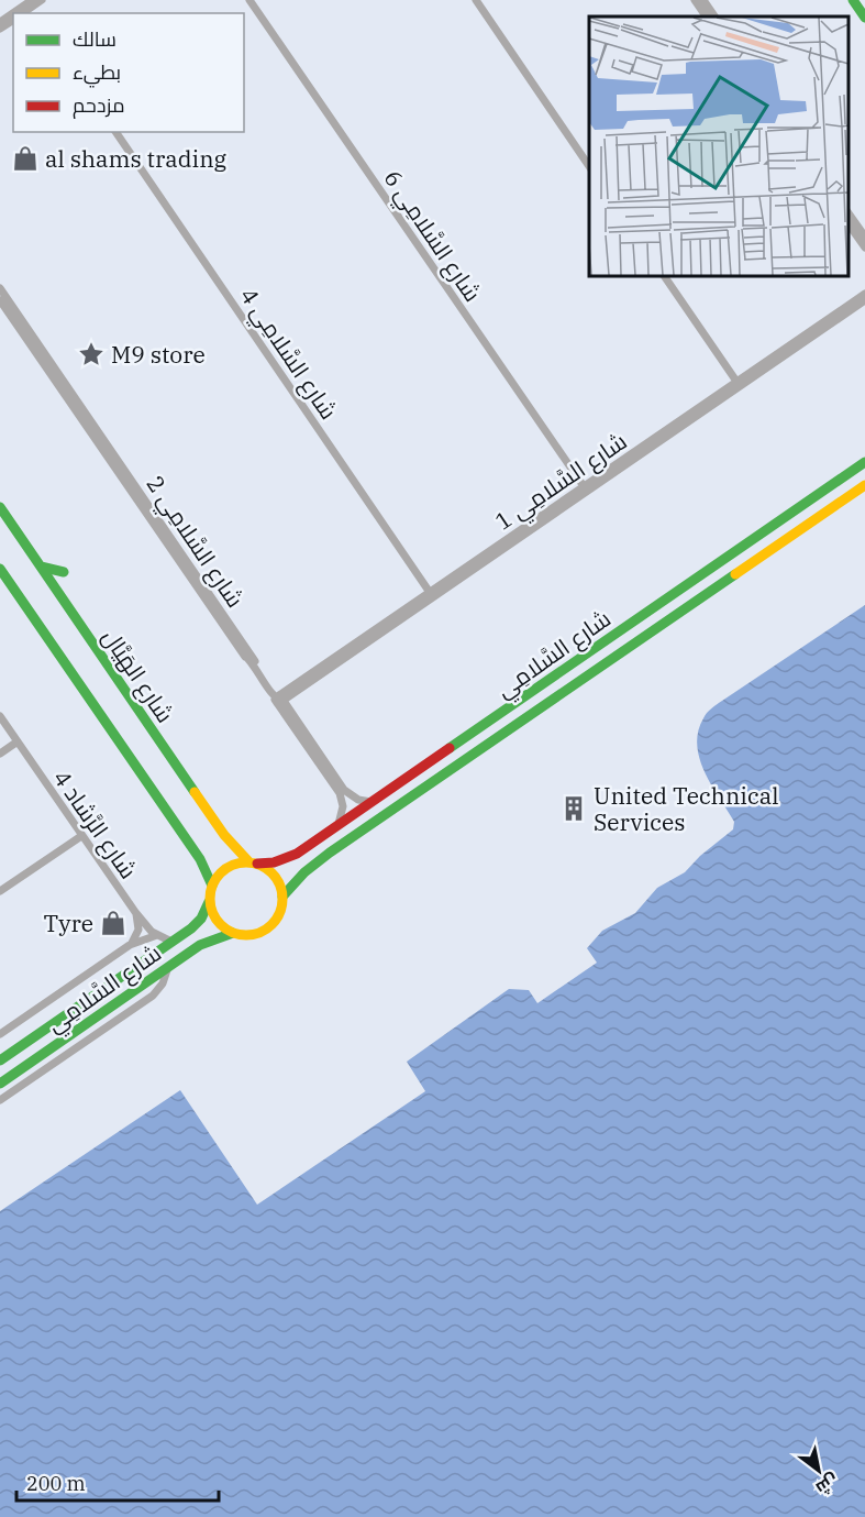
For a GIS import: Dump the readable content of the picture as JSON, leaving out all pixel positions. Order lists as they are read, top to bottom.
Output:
{
  "streets": {
    "street": [
      "شارع السَّلامِي 6",
      "شارع السَّلامِي 4",
      "شارع السَّلامِي 1",
      "شارع السَّلامِي 2",
      "شارع السَّلامِي",
      "شارع الهَيَّال",
      "شارع الرَّشاد 4"
    ]
  },
  "crossings": [
    ["شارع السَّلامِي 6", "شارع السَّلامِي 1"],
    ["شارع السَّلامِي 4", "شارع السَّلامِي 1"],
    ["شارع السَّلامِي 1", "شارع السَّلامِي 2"],
    ["شارع السَّلامِي 2", "شارع السَّلامِي"],
    ["شارع السَّلامِي", "شارع الهَيَّال"],
    ["شارع السَّلامِي", "شارع الرَّشاد 4"]
  ],
  "places": {
    "shop": ["al shams trading", "Tyre"],
    "place": ["M9 store"],
    "building": ["United Technical Services"]
  },
  "legend": ["سالك", "بطيء", "مزدحم"],
  "scale_bar": "200 m",
  "north": "bottom right"
}
